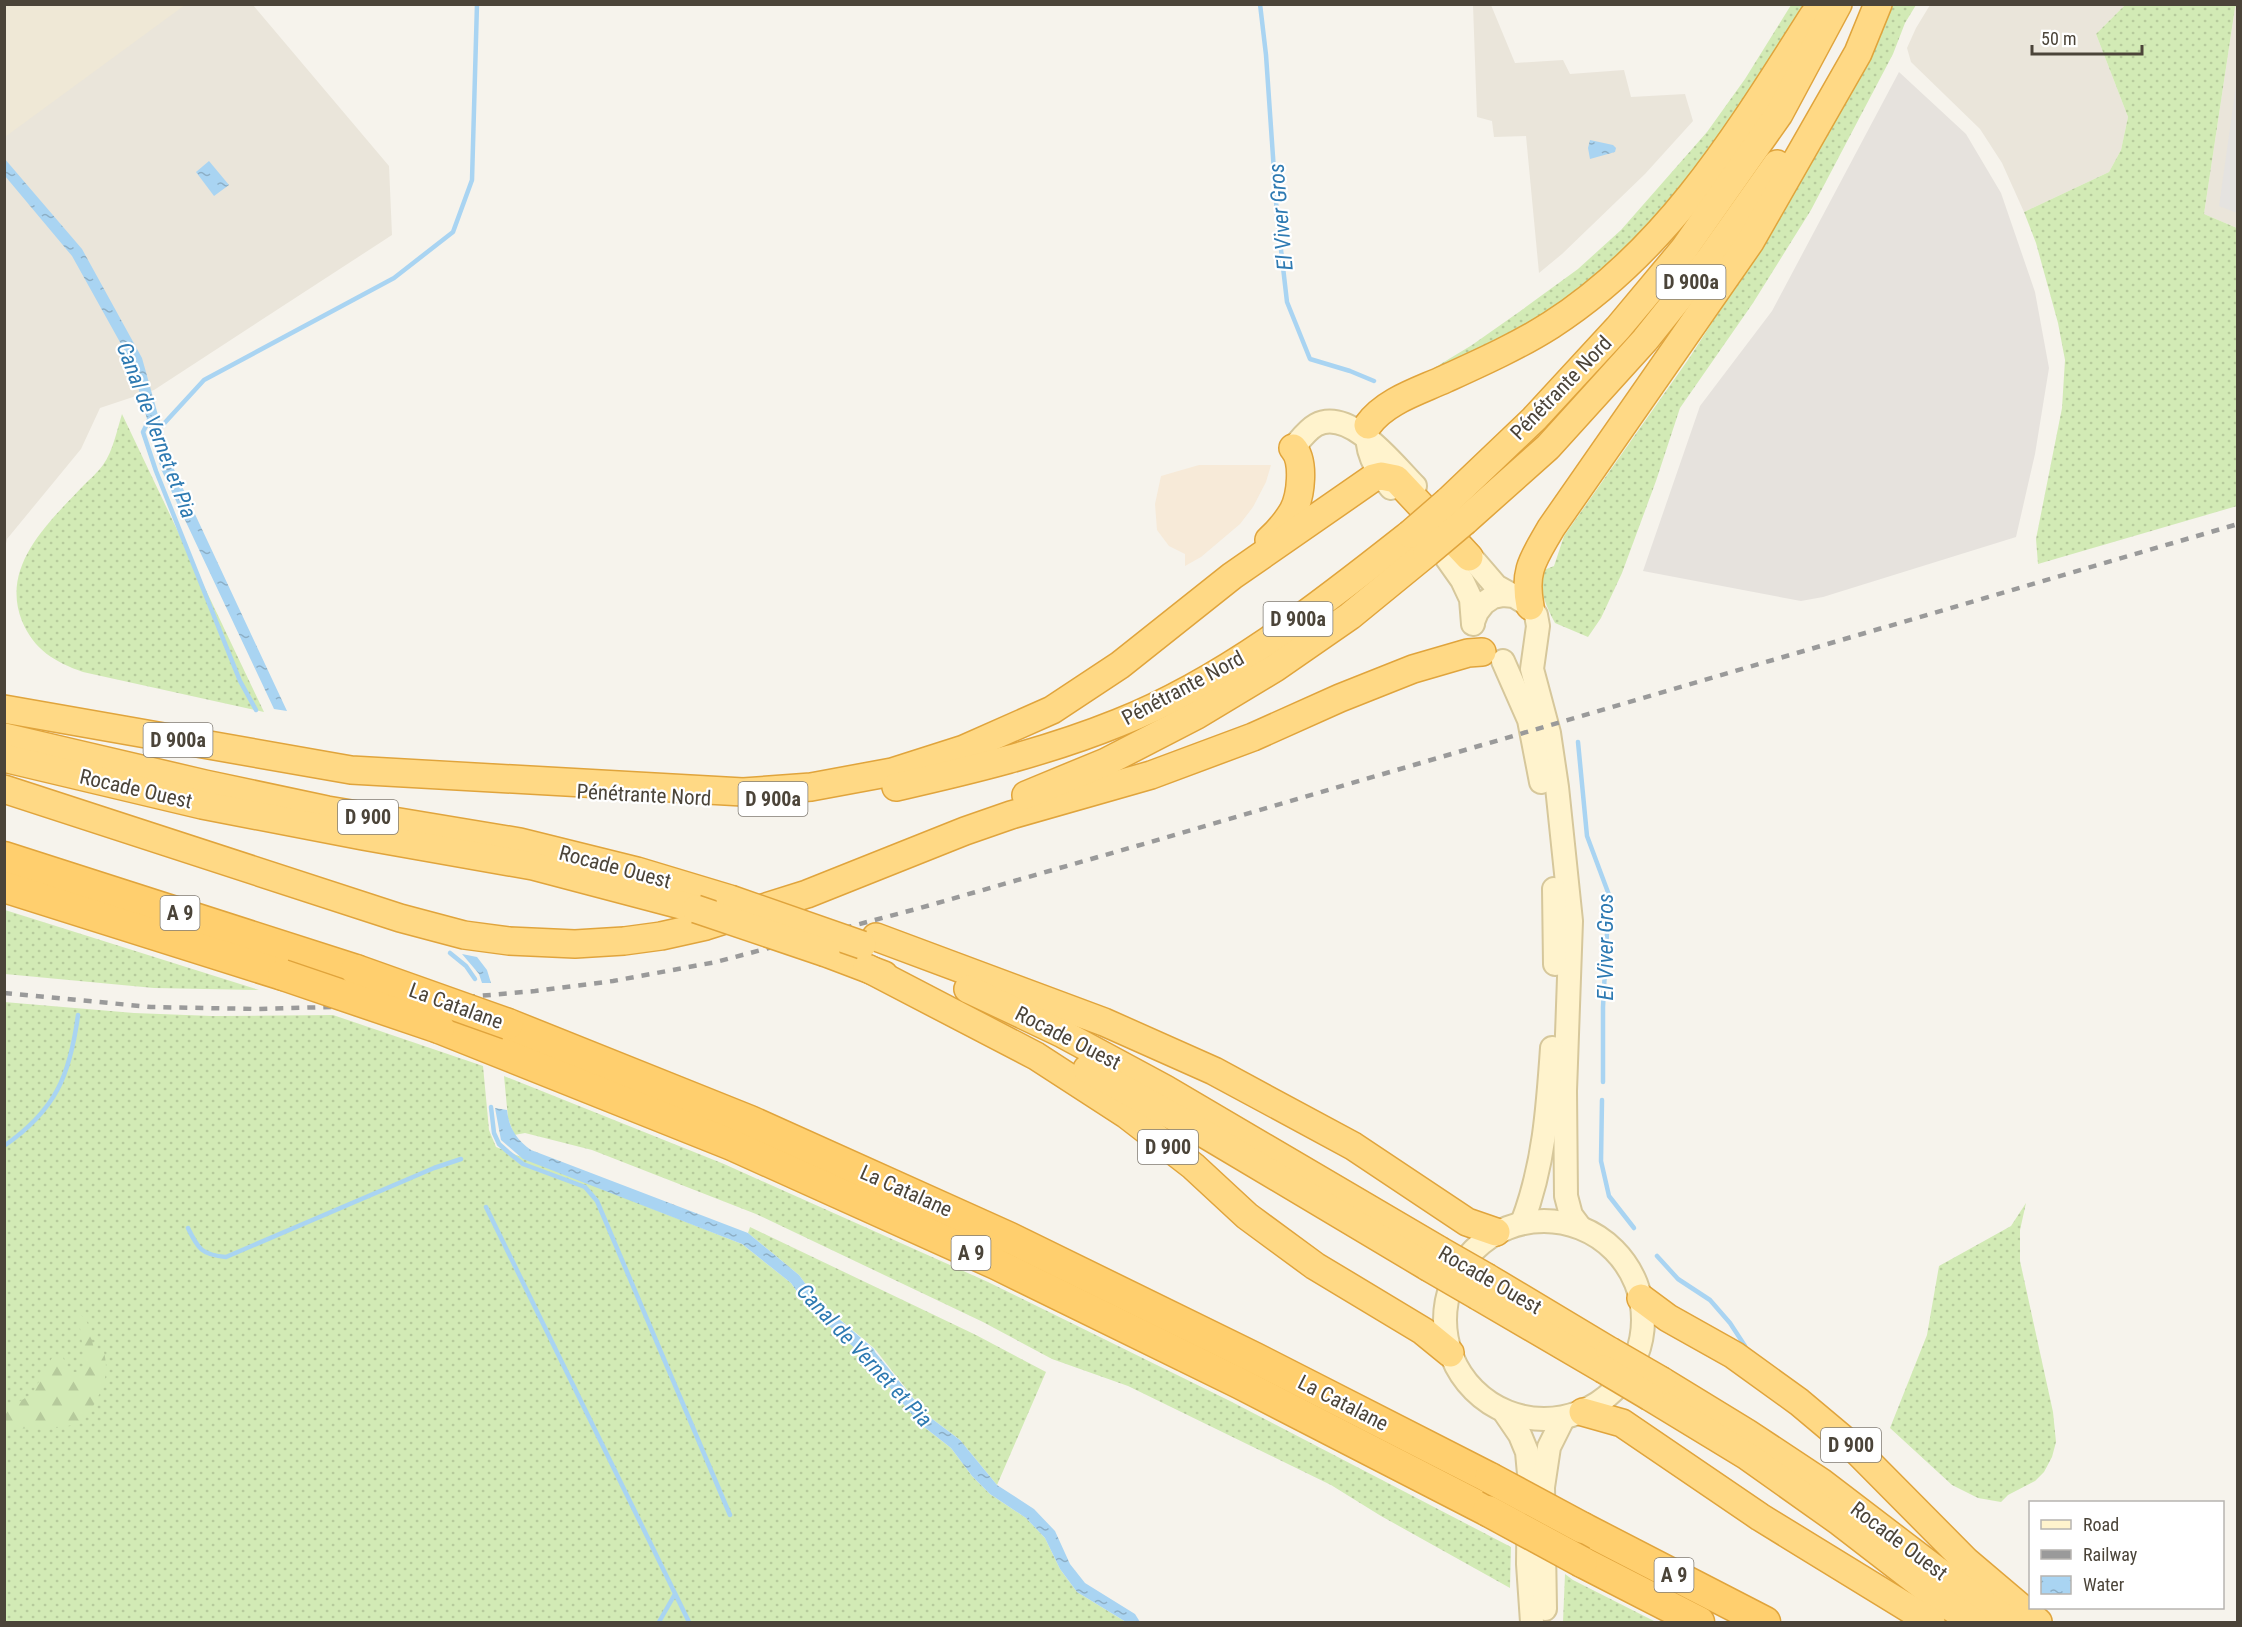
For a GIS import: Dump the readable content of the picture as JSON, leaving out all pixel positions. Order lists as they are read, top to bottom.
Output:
{
  "streets": {
    "highway": [
      "D 900a",
      "Pénétrante Nord",
      "Rocade Ouest",
      "D 900",
      "A 9",
      "La Catalane"
    ]
  },
  "crossings": [
    ["D 900a", "Pénétrante Nord"],
    ["D 900a", "Rocade Ouest"],
    ["Pénétrante Nord", "Rocade Ouest"],
    ["Rocade Ouest", "D 900"]
  ],
  "water": ["El Viver Gros", "Canal de Vernet et Pia"],
  "legend": ["Road", "Railway", "Water"],
  "scale_bar": "50 m"
}
